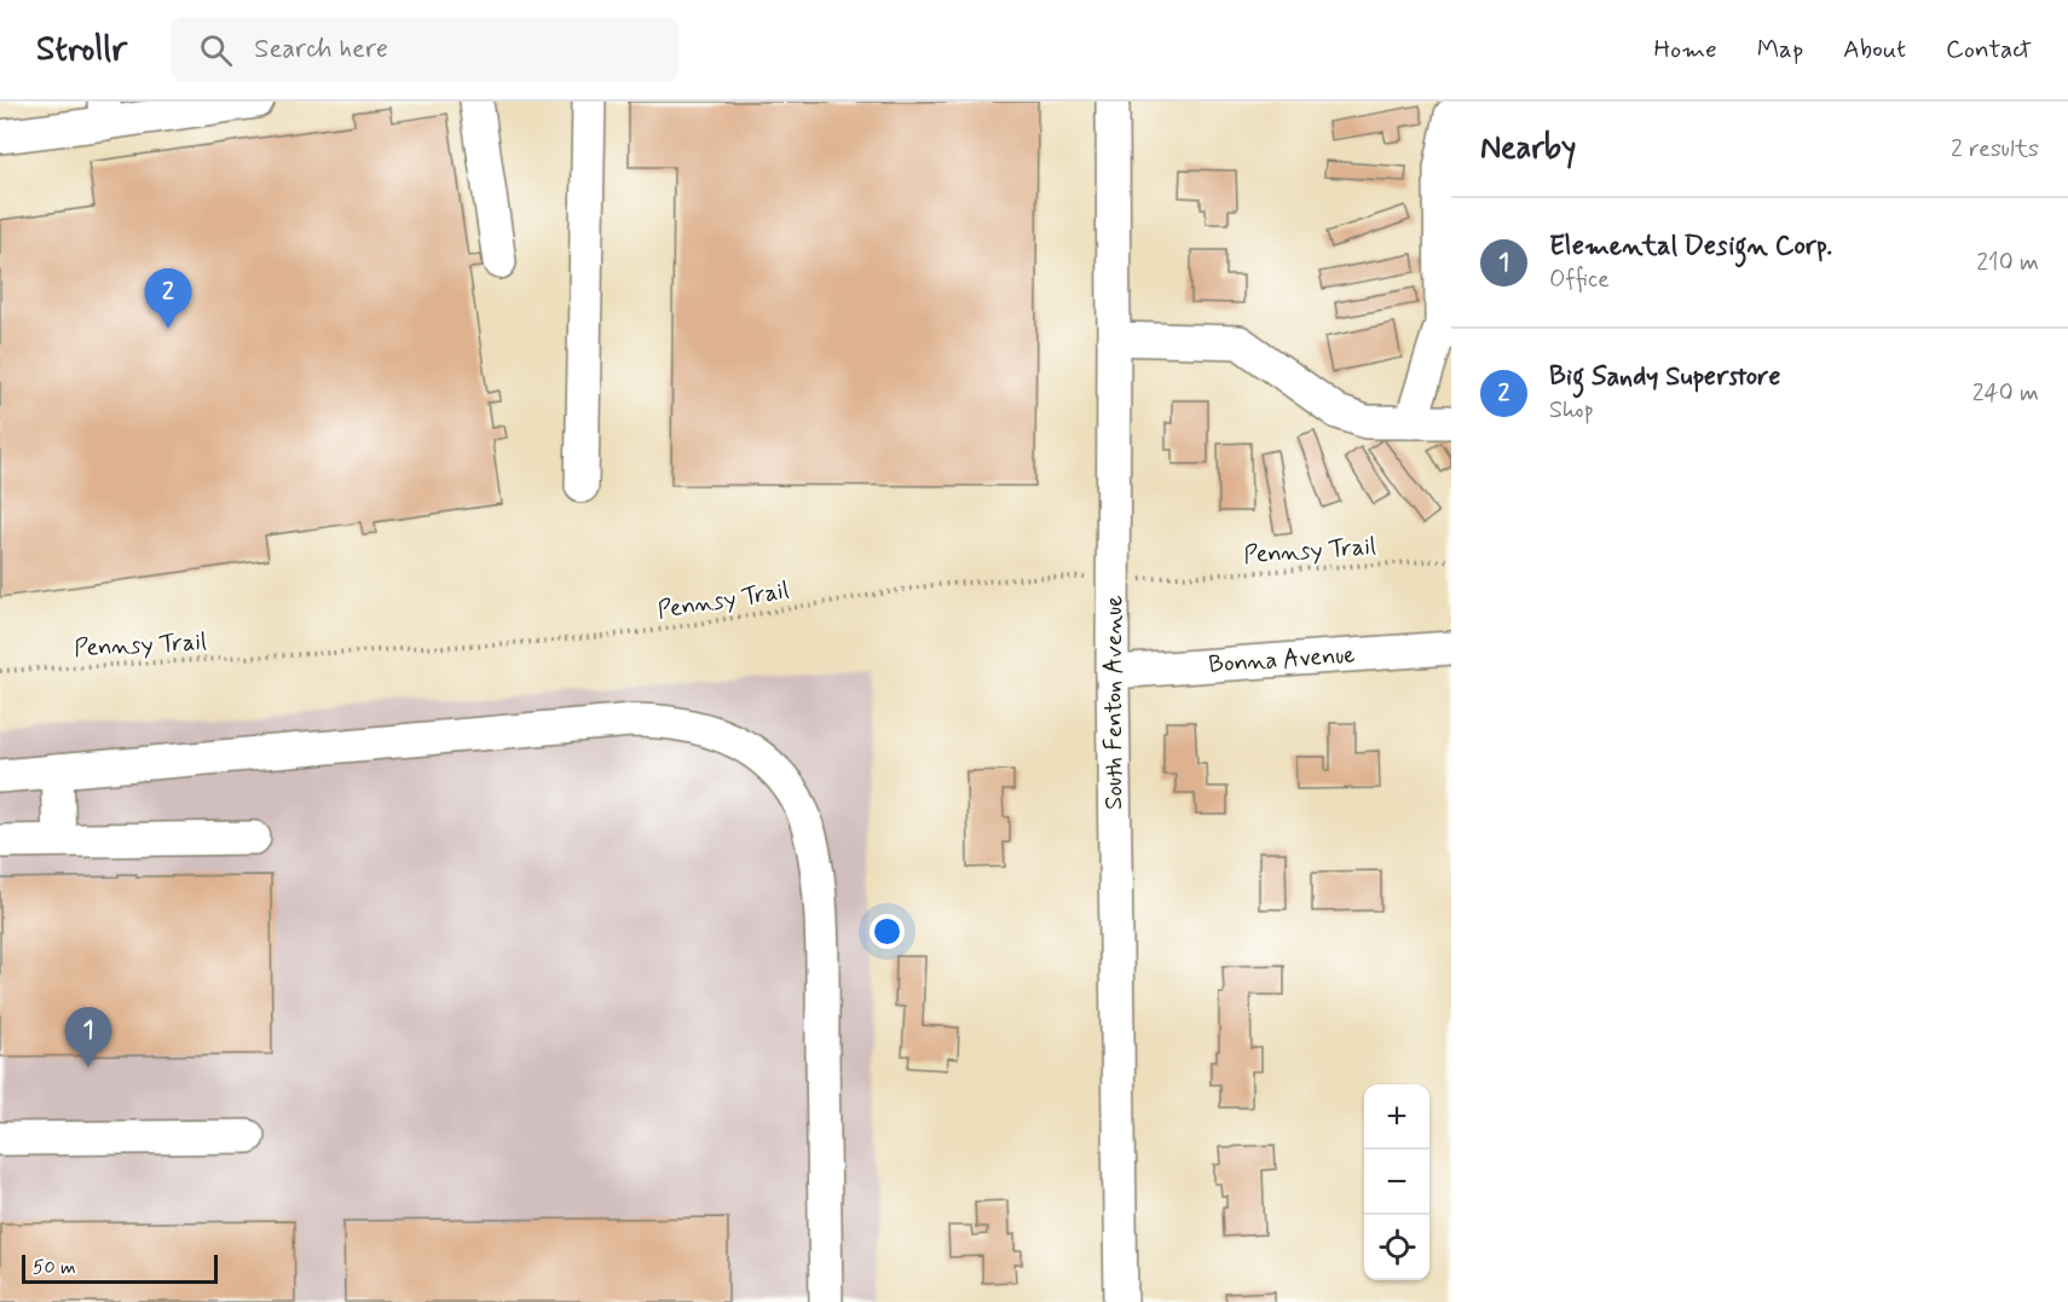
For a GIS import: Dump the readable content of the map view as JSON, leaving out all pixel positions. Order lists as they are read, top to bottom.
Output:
{
  "streets": {
    "street": ["Bonna Avenue", "South Fenton Avenue"],
    "path": ["Pennsy Trail"]
  },
  "crossings": [
    ["Pennsy Trail", "South Fenton Avenue"],
    ["Bonna Avenue", "South Fenton Avenue"]
  ],
  "scale_bar": "50 m",
  "page": {
    "header": "Strollr",
    "search": "Search here",
    "nav": [
      "Home",
      "Map",
      "About",
      "Contact"
    ],
    "heading": ["Nearby", "2 results"],
    "list": [
      {
        "mark": "1",
        "name": "Elemental Design Corp.",
        "note": "Office",
        "value": "210 m"
      },
      {
        "mark": "2",
        "name": "Big Sandy Superstore",
        "note": "Shop",
        "value": "240 m"
      }
    ],
    "pins": ["2", "1"],
    "map_buttons": ["+", "−"],
    "scale": "50 m"
  }
}
